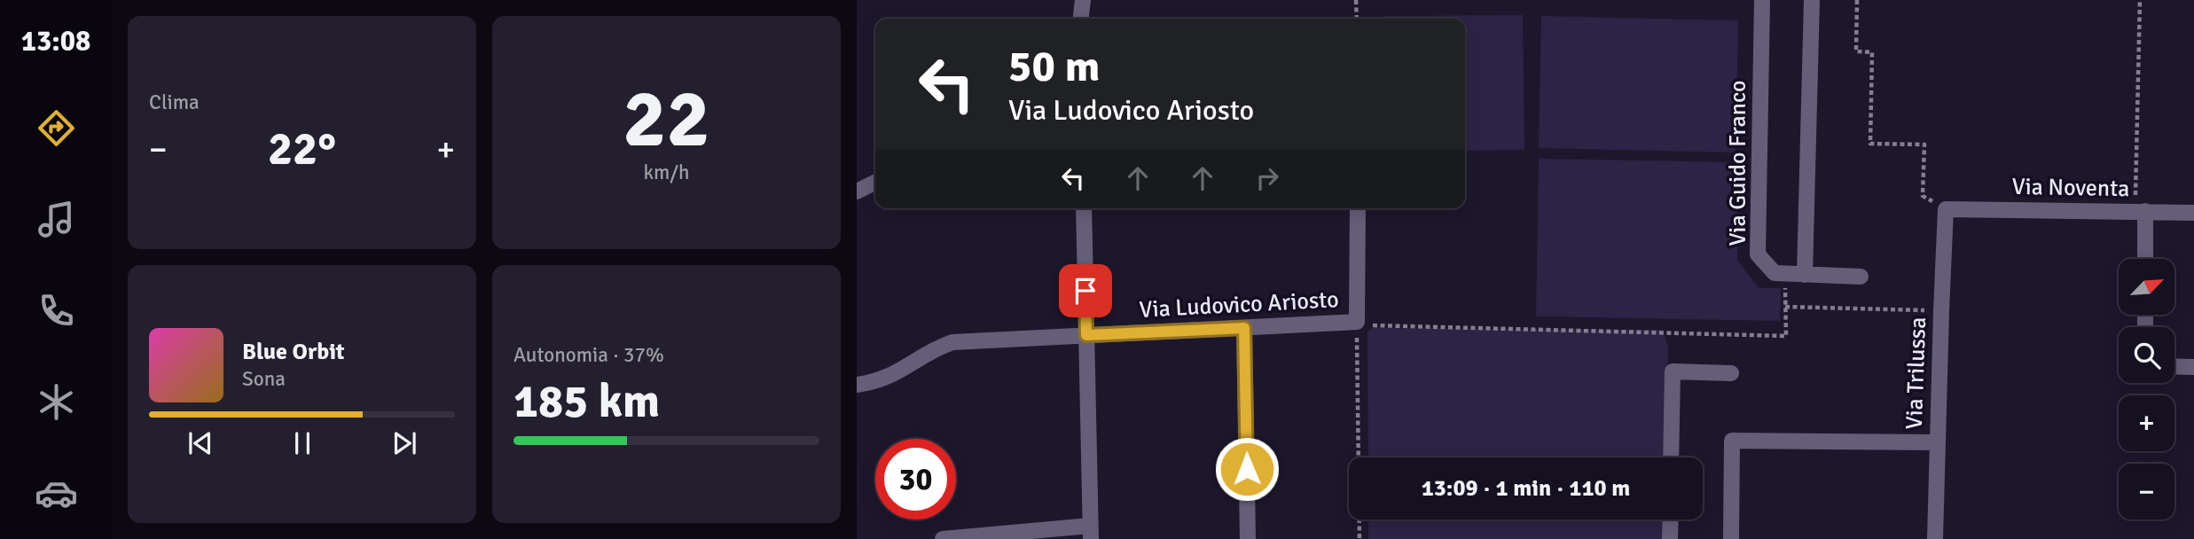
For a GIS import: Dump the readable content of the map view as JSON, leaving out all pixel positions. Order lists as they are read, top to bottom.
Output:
{
  "streets": {
    "street": [
      "Via Guido Franco",
      "Via Noventa",
      "Via Ludovico Ariosto",
      "Via Trilussa"
    ]
  },
  "crossings": [
    ["Via Noventa", "Via Trilussa"]
  ],
  "north": "top right",
  "page": {
    "tabs": "13:08",
    "tile": [
      "Clima",
      ["22", "km/h"],
      ["Autonomia · 37%", "185 km"]
    ],
    "turn": ["50 m", "Via Ludovico Ariosto"],
    "heat": ["−", "22°", "+"],
    "map_buttons": ["+", "−"],
    "song": ["Blue Orbit", "Sona"],
    "limit": "30",
    "trip": "13:09 · 1 min · 110 m"
  }
}
